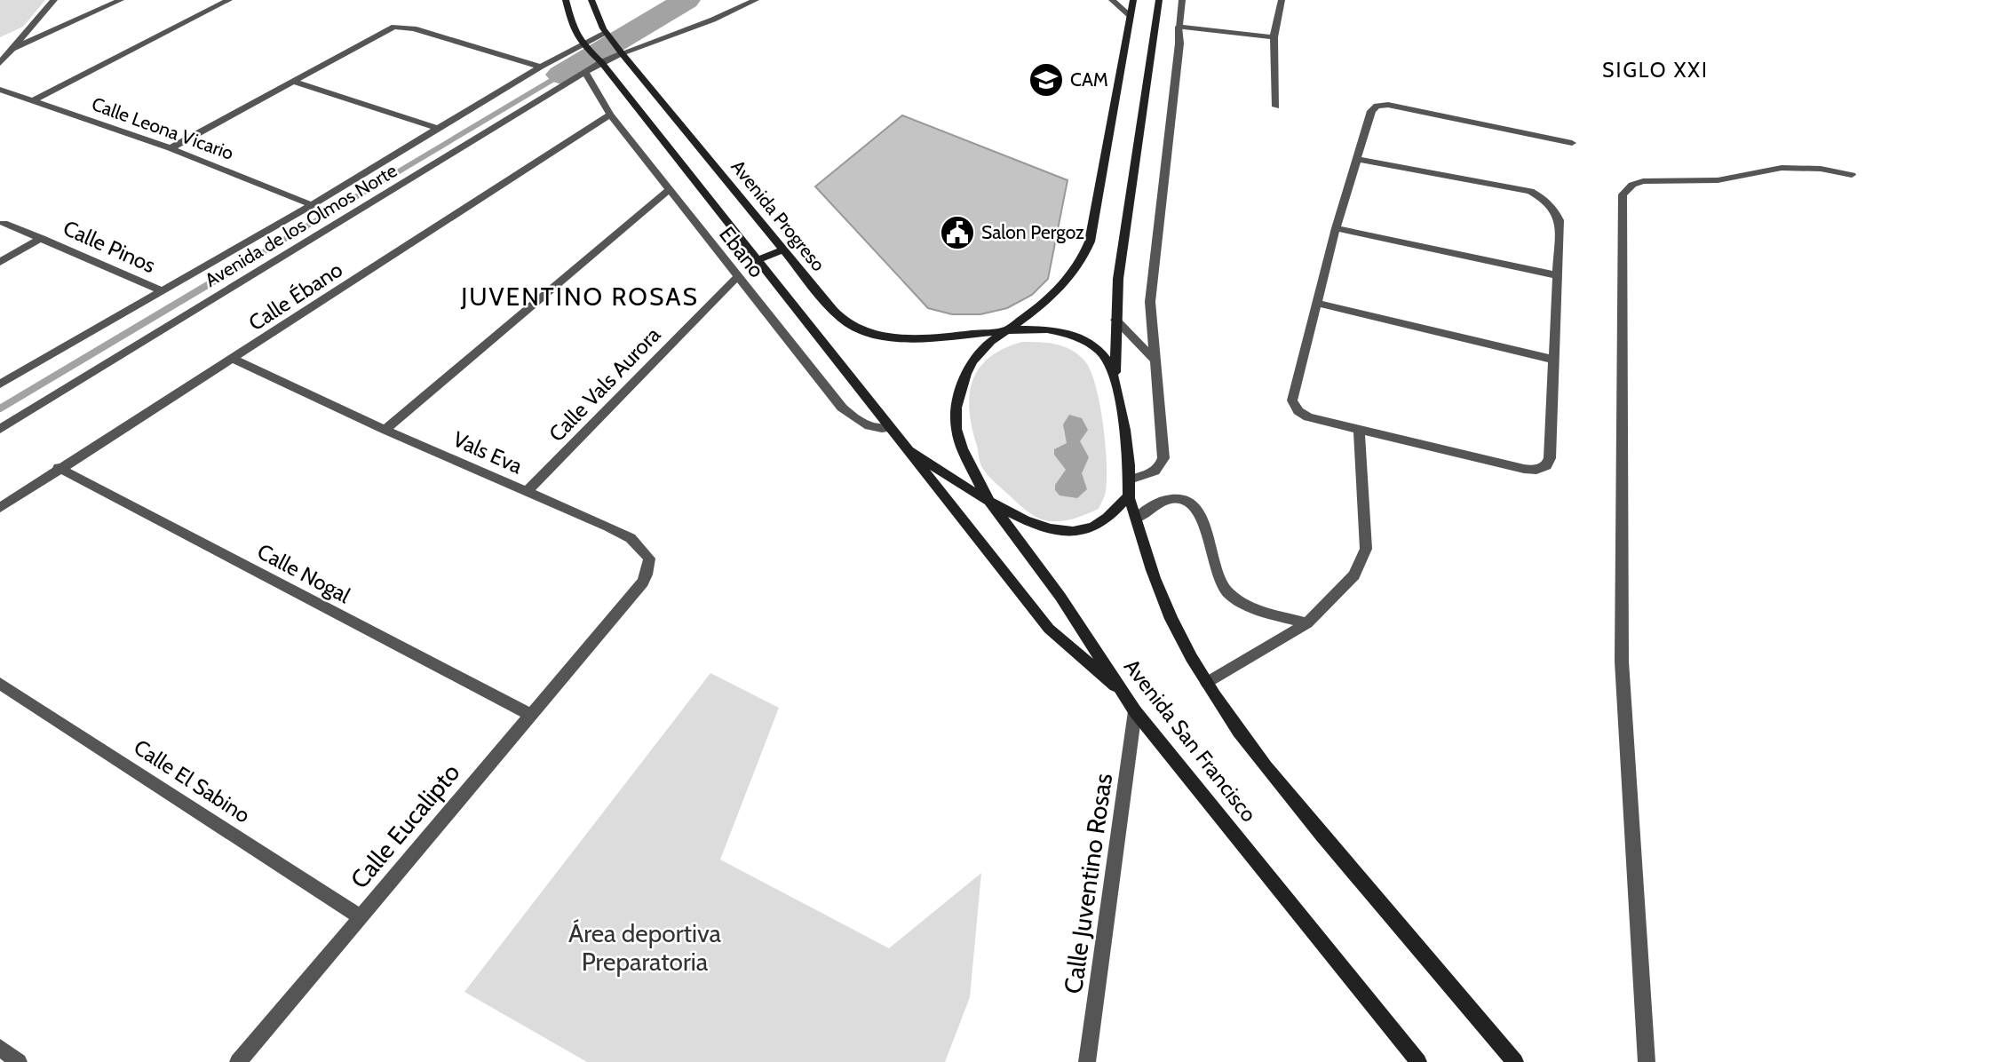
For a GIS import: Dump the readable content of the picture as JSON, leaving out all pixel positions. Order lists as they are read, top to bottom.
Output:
{
  "streets": {
    "main road": ["Avenida Progreso", "Avenida San Francisco"],
    "street": [
      "Calle Leona Vicario",
      "Avenida de los Olmos Norte",
      "Calle Pinos",
      "Ebano",
      "Calle Ébano",
      "Calle Vals Aurora",
      "Vals Eva",
      "Calle Nogal",
      "Calle El Sabino",
      "Calle Eucalipto",
      "Calle Juventino Rosas"
    ]
  },
  "crossings": [
    ["Calle Leona Vicario", "Avenida de los Olmos Norte"],
    ["Avenida Progreso", "Avenida de los Olmos Norte"],
    ["Avenida Progreso", "Ebano"],
    ["Avenida Progreso", "Avenida San Francisco"],
    ["Avenida de los Olmos Norte", "Calle Pinos"],
    ["Avenida de los Olmos Norte", "Ebano"],
    ["Ebano", "Calle Ébano"],
    ["Ebano", "Calle Vals Aurora"],
    ["Calle Ébano", "Vals Eva"],
    ["Calle Ébano", "Calle Nogal"],
    ["Calle Vals Aurora", "Vals Eva"],
    ["Vals Eva", "Calle Eucalipto"],
    ["Calle Nogal", "Calle Eucalipto"],
    ["Avenida San Francisco", "Calle Juventino Rosas"],
    ["Calle El Sabino", "Calle Eucalipto"]
  ],
  "districts": ["SIGLO XXI", "JUVENTINO ROSAS"],
  "parks": ["Área deportiva Preparatoria"],
  "places": {
    "school or university": ["CAM"],
    "public building": ["Salon Pergoz"]
  }
}
